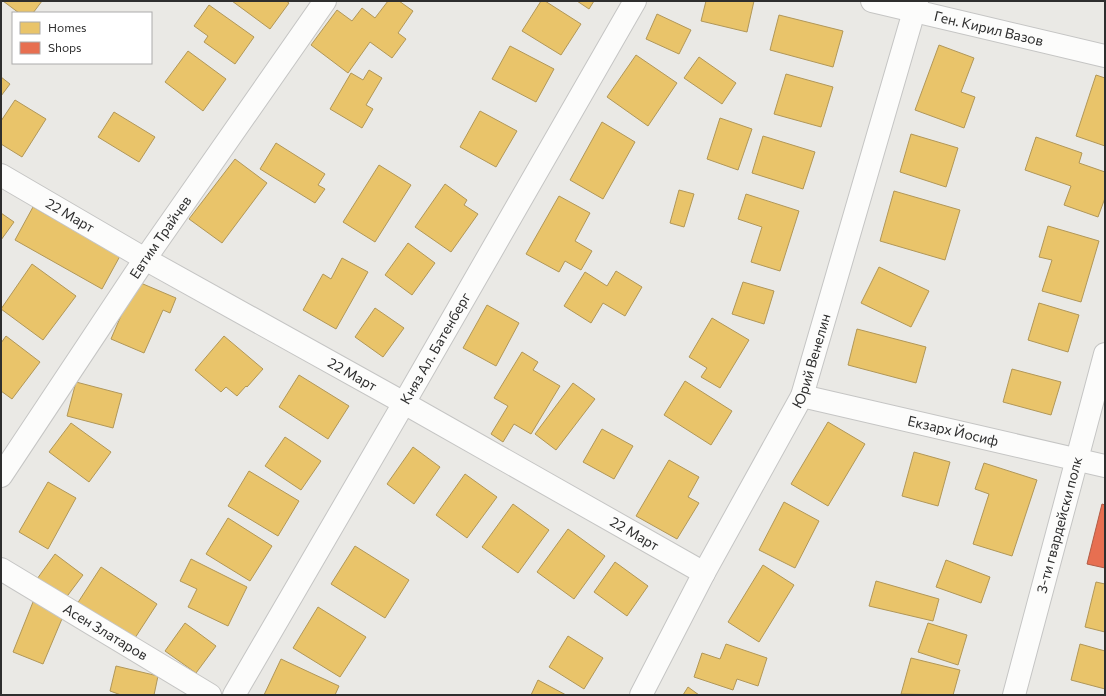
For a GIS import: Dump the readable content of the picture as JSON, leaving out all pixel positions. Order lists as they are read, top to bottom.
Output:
{
  "streets": {
    "street": [
      "Ген. Кирил Вазов",
      "22 Март",
      "Евтим Трайчев",
      "Княз Ал. Батенберг",
      "Юрий Венелин",
      "Екзарх Йосиф",
      "3-ти гвардейски полк",
      "Асен Златаров"
    ]
  },
  "crossings": [
    ["Ген. Кирил Вазов", "Юрий Венелин"],
    ["22 Март", "Евтим Трайчев"],
    ["22 Март", "Княз Ал. Батенберг"],
    ["22 Март", "Юрий Венелин"],
    ["Юрий Венелин", "Екзарх Йосиф"],
    ["Екзарх Йосиф", "3-ти гвардейски полк"]
  ],
  "legend": ["Homes", "Shops"]
}
